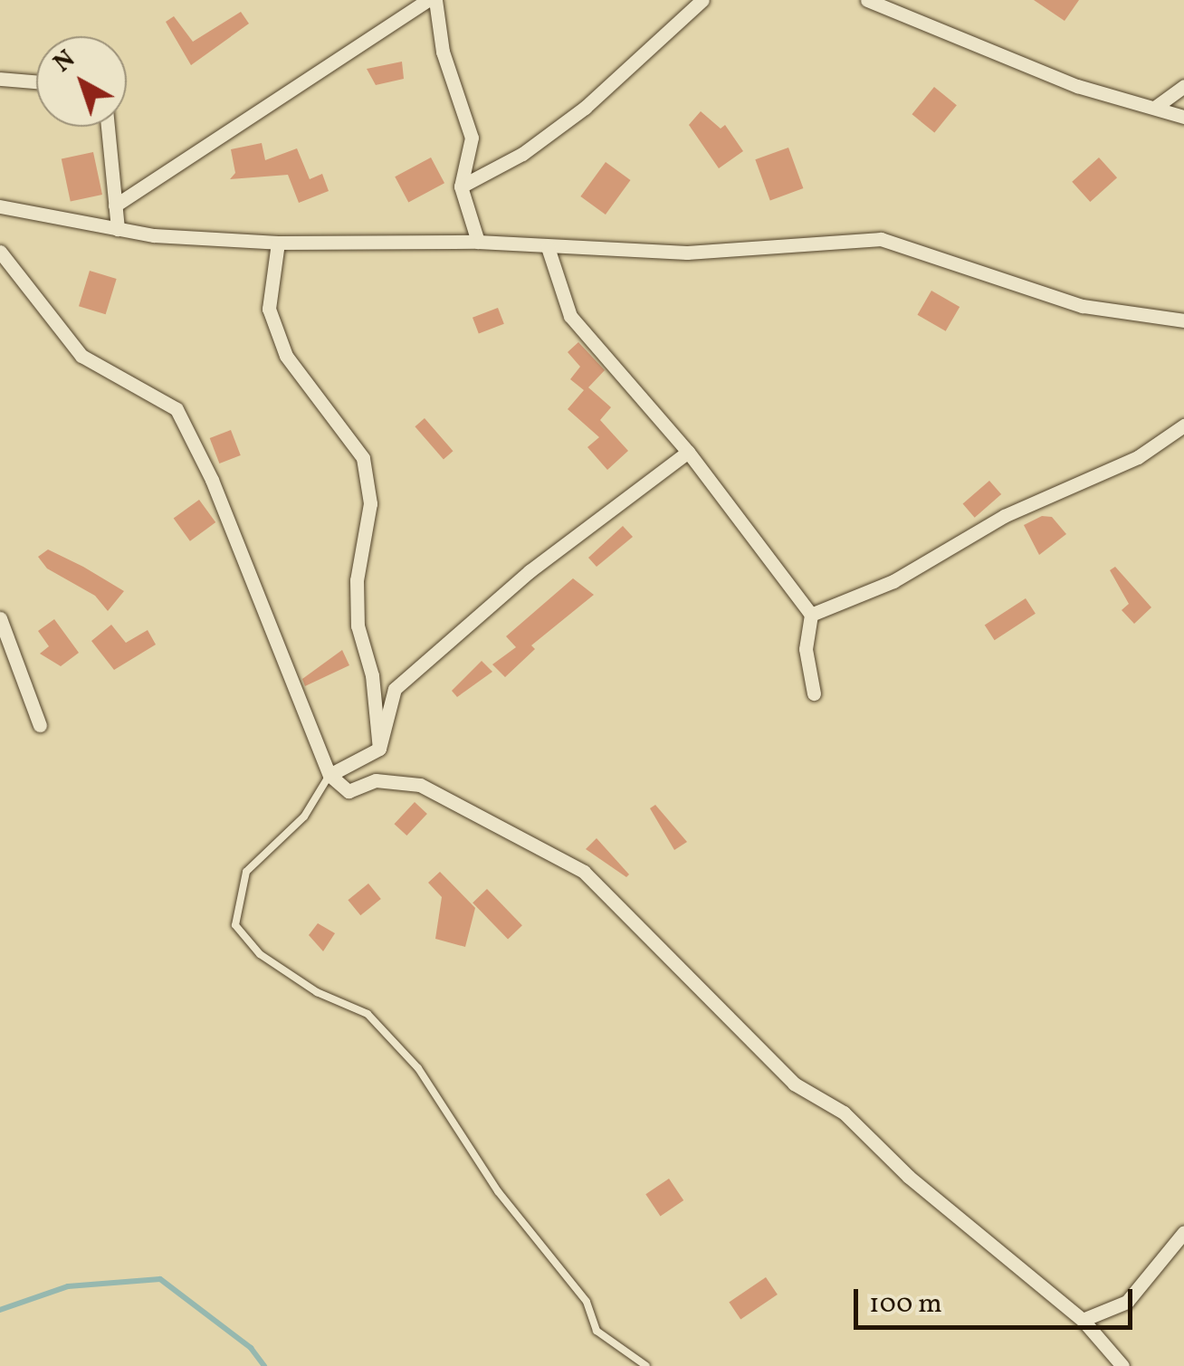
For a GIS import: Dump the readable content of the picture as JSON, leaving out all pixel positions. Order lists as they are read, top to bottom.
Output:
{
  "scale_bar": "100 m",
  "north": "top left"
}
